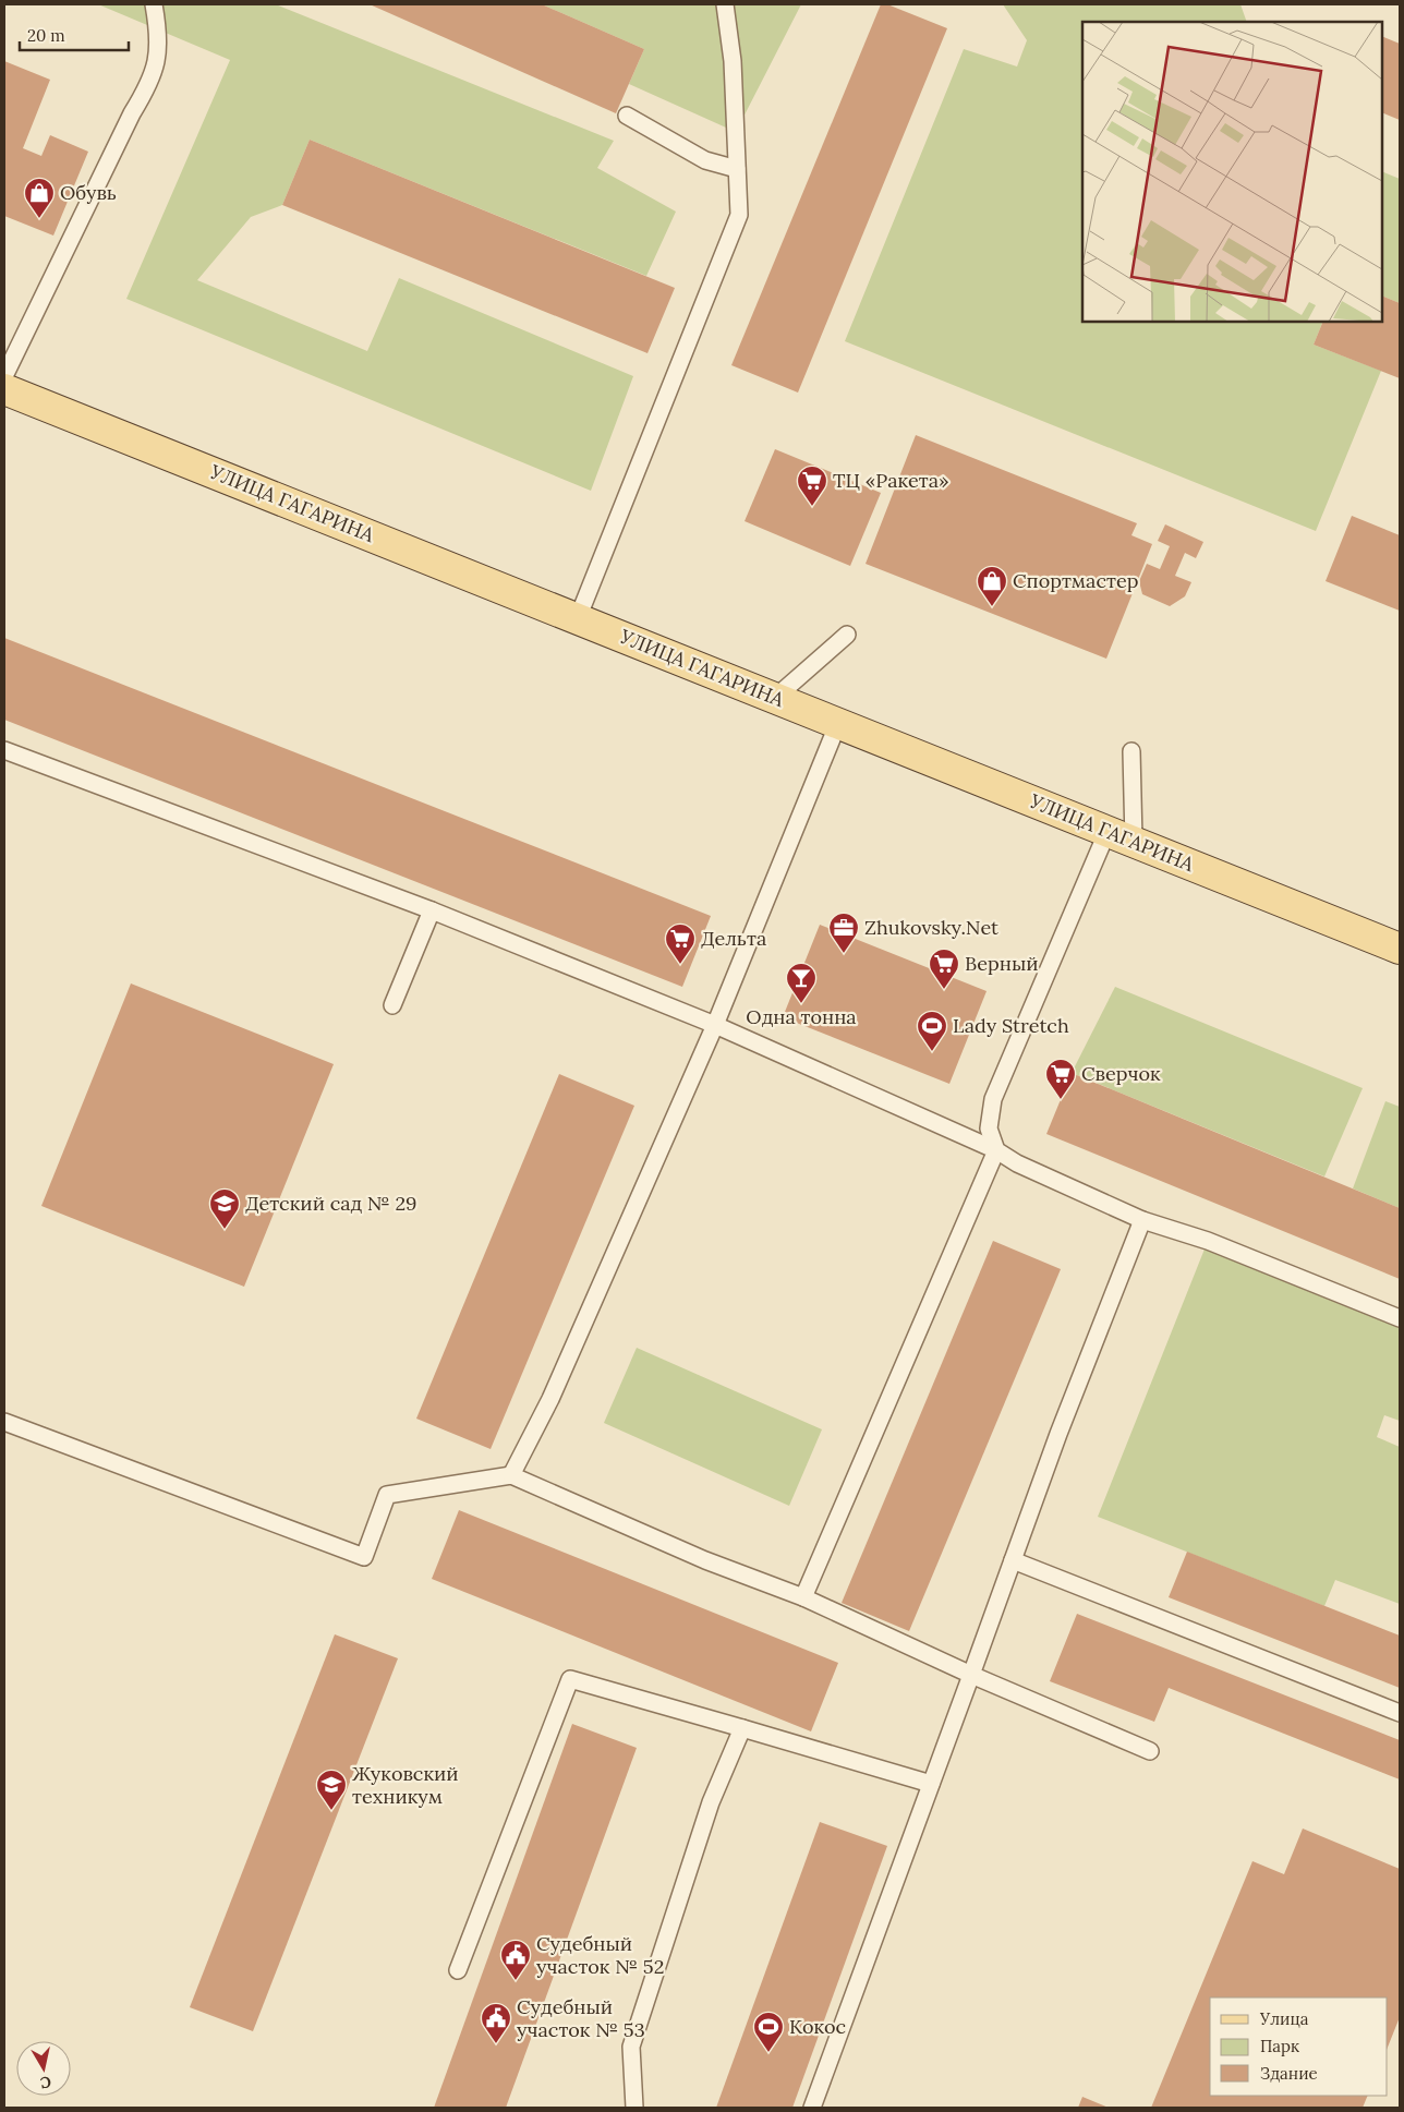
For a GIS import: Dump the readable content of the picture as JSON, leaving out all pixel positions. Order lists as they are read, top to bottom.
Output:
{
  "streets": {
    "main road": ["УЛИЦА ГАГАРИНА"]
  },
  "places": {
    "shop": ["Обувь", "Спортмастер"],
    "supermarket": [
      "ТЦ «Ракета»",
      "Дельта",
      "Верный",
      "Сверчок"
    ],
    "office": ["Zhukovsky.Net"],
    "bar": ["Одна тонна"],
    "sports": ["Lady Stretch", "Кокос"],
    "school or university": ["Детский сад № 29", "Жуковский техникум"],
    "public building": ["Судебный участок № 52", "Судебный участок № 53"]
  },
  "legend": ["Улица", "Парк", "Здание"],
  "scale_bar": "20 m",
  "north": "bottom"
}
